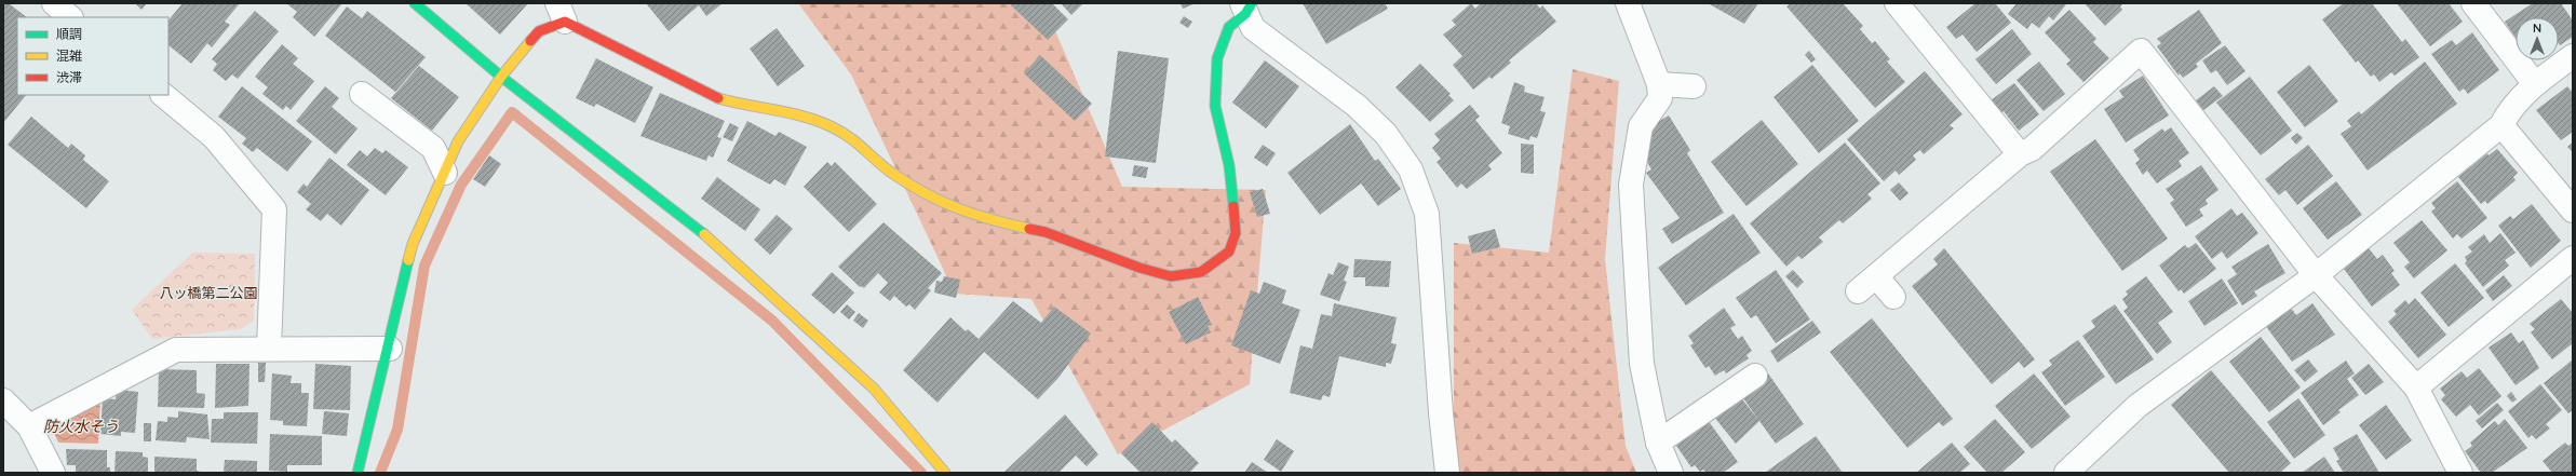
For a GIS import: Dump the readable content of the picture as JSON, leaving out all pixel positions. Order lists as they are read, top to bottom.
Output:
{
  "water": ["防火水そう"],
  "parks": ["八ッ橋第二公園"],
  "legend": ["順調", "混雑", "渋滞"],
  "north": "top"
}
